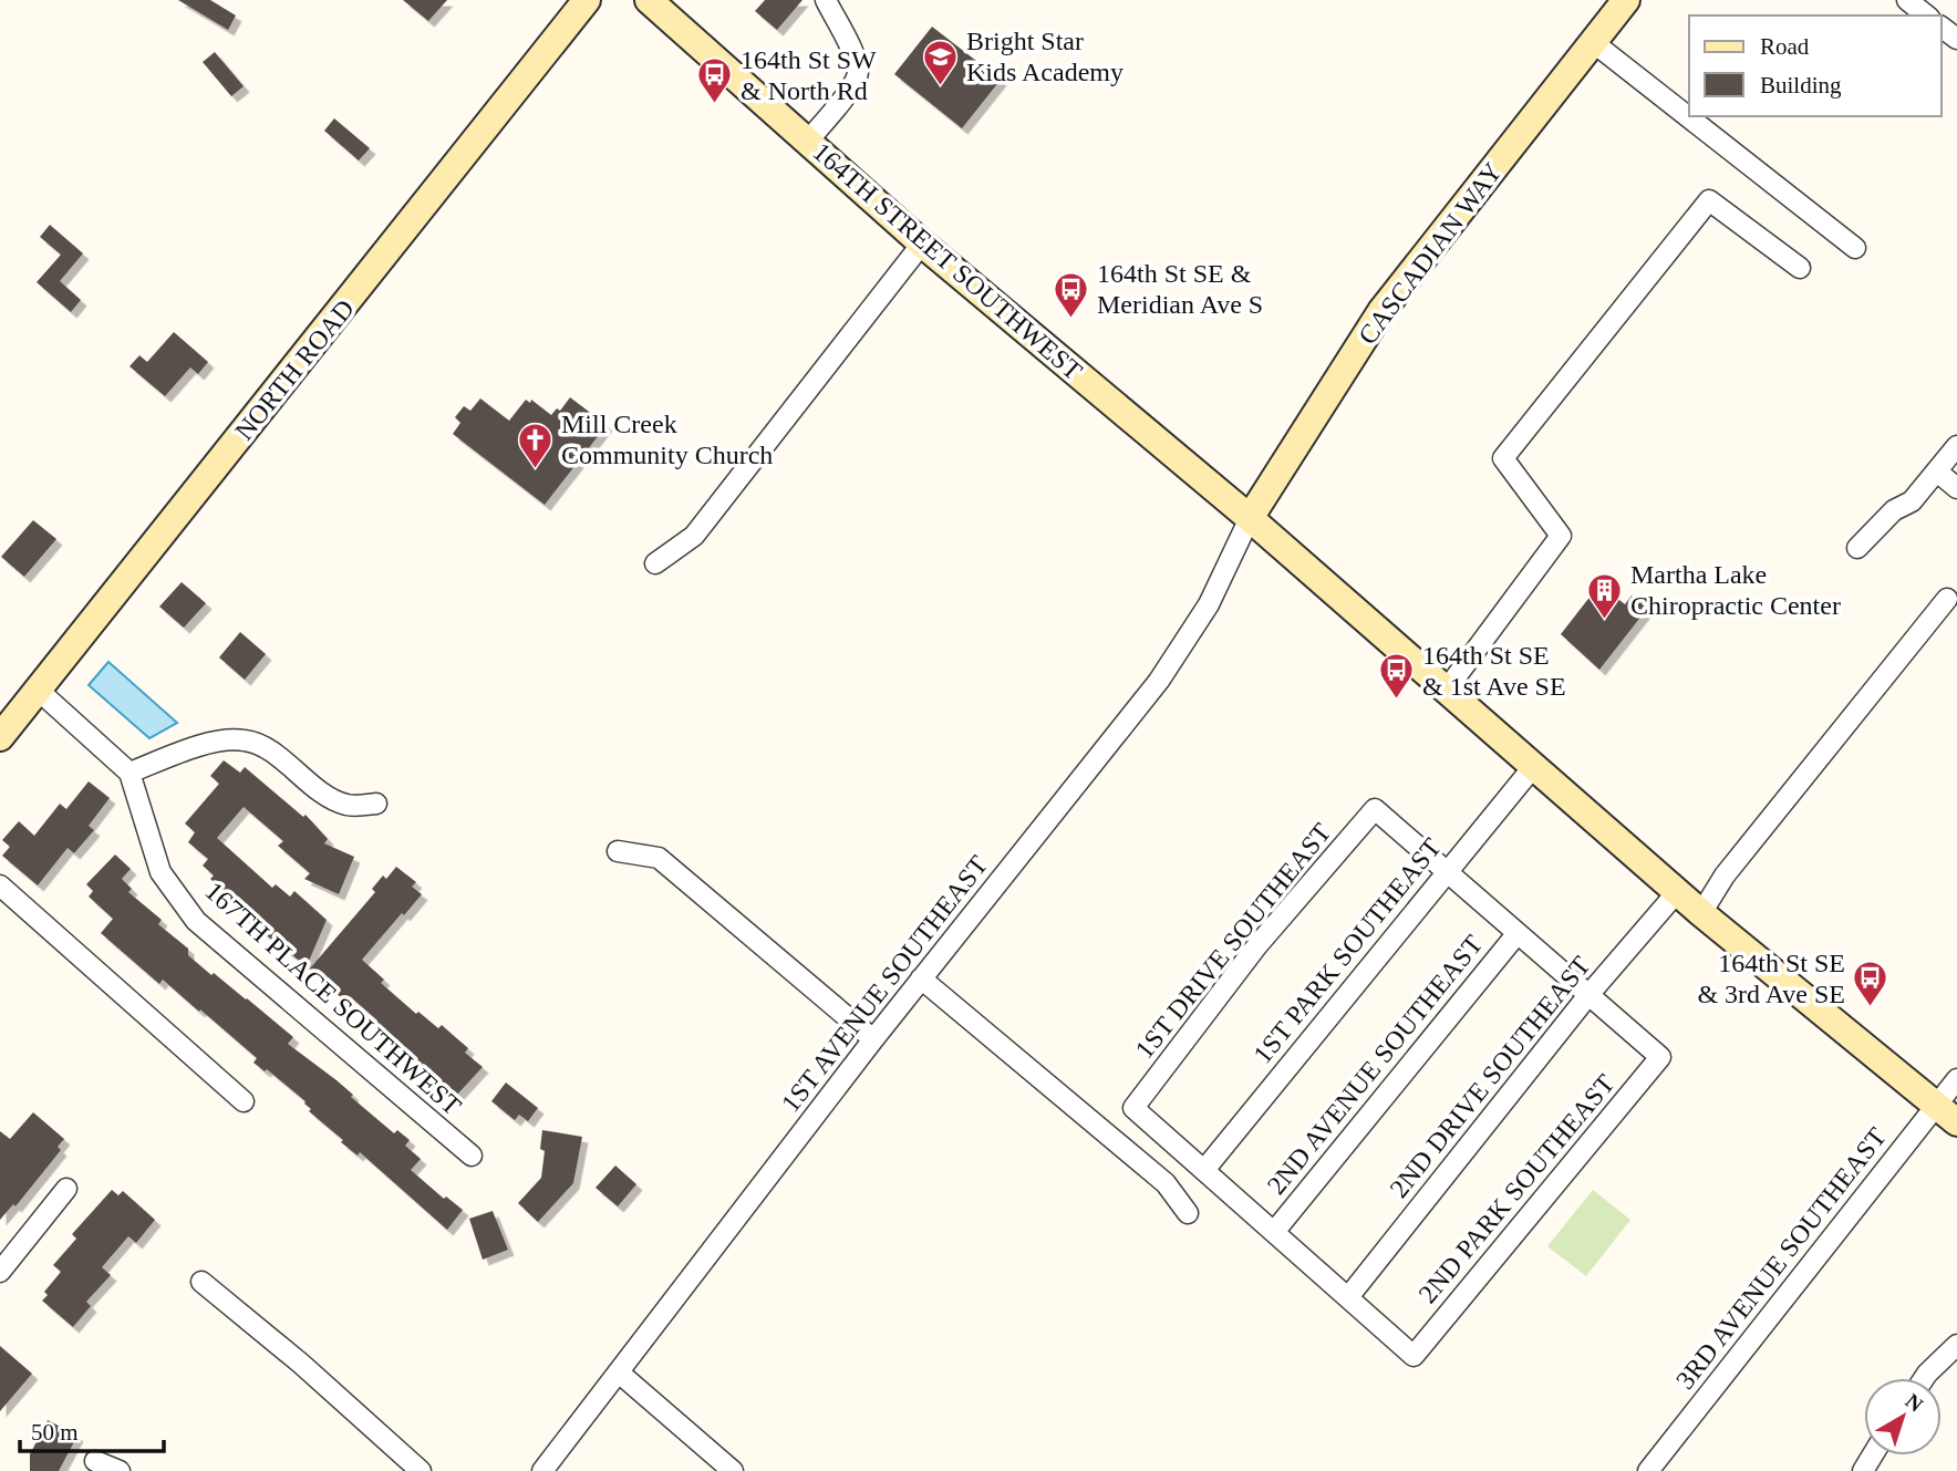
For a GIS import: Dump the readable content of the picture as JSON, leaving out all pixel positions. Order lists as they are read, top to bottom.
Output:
{
  "streets": {
    "main road": ["CASCADIAN WAY", "164TH STREET SOUTHWEST", "NORTH ROAD"],
    "street": [
      "1ST DRIVE SOUTHEAST",
      "1ST PARK SOUTHEAST",
      "1ST AVENUE SOUTHEAST",
      "167TH PLACE SOUTHWEST",
      "2ND AVENUE SOUTHEAST",
      "2ND DRIVE SOUTHEAST",
      "2ND PARK SOUTHEAST",
      "3RD AVENUE SOUTHEAST"
    ]
  },
  "crossings": [
    ["CASCADIAN WAY", "164TH STREET SOUTHWEST"],
    ["CASCADIAN WAY", "1ST AVENUE SOUTHEAST"],
    ["164TH STREET SOUTHWEST", "1ST PARK SOUTHEAST"],
    ["164TH STREET SOUTHWEST", "1ST AVENUE SOUTHEAST"],
    ["164TH STREET SOUTHWEST", "2ND DRIVE SOUTHEAST"],
    ["164TH STREET SOUTHWEST", "3RD AVENUE SOUTHEAST"],
    ["1ST DRIVE SOUTHEAST", "1ST PARK SOUTHEAST"],
    ["2ND DRIVE SOUTHEAST", "2ND PARK SOUTHEAST"]
  ],
  "places": {
    "school or university": ["Bright Star Kids Academy"],
    "bus stop": [
      "164th St SW & North Rd",
      "164th St SE & Meridian Ave S",
      "164th St SE & 1st Ave SE",
      "164th St SE & 3rd Ave SE"
    ],
    "church": ["Mill Creek Community Church"],
    "building": ["Martha Lake Chiropractic Center"]
  },
  "legend": ["Road", "Building"],
  "scale_bar": "50 m",
  "north": "top right"
}
